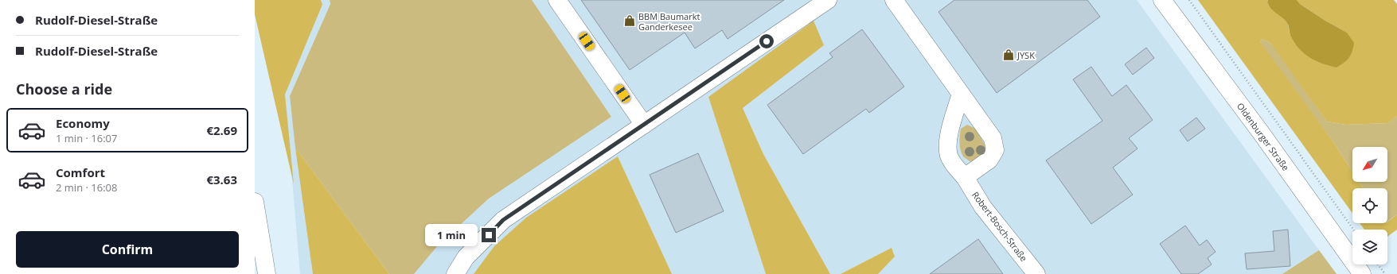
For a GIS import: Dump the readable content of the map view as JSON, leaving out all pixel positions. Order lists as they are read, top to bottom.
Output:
{
  "streets": {
    "main road": ["Oldenburger Straße", "Robert-Bosch-Straße"]
  },
  "places": {
    "shop": ["BBM Baumarkt Ganderkesee", "JYSK"]
  },
  "north": "bottom left",
  "page": {
    "banner": ["Rudolf-Diesel-Straße", "Rudolf-Diesel-Straße"],
    "heading": "Choose a ride",
    "list": [
      {
        "name": "Economy",
        "note": "1 min · 16:07",
        "value": "€2.69"
      },
      {
        "name": "Comfort",
        "note": "2 min · 16:08",
        "value": "€3.63"
      }
    ],
    "bubble": "1 min",
    "buttons": "Confirm"
  }
}
